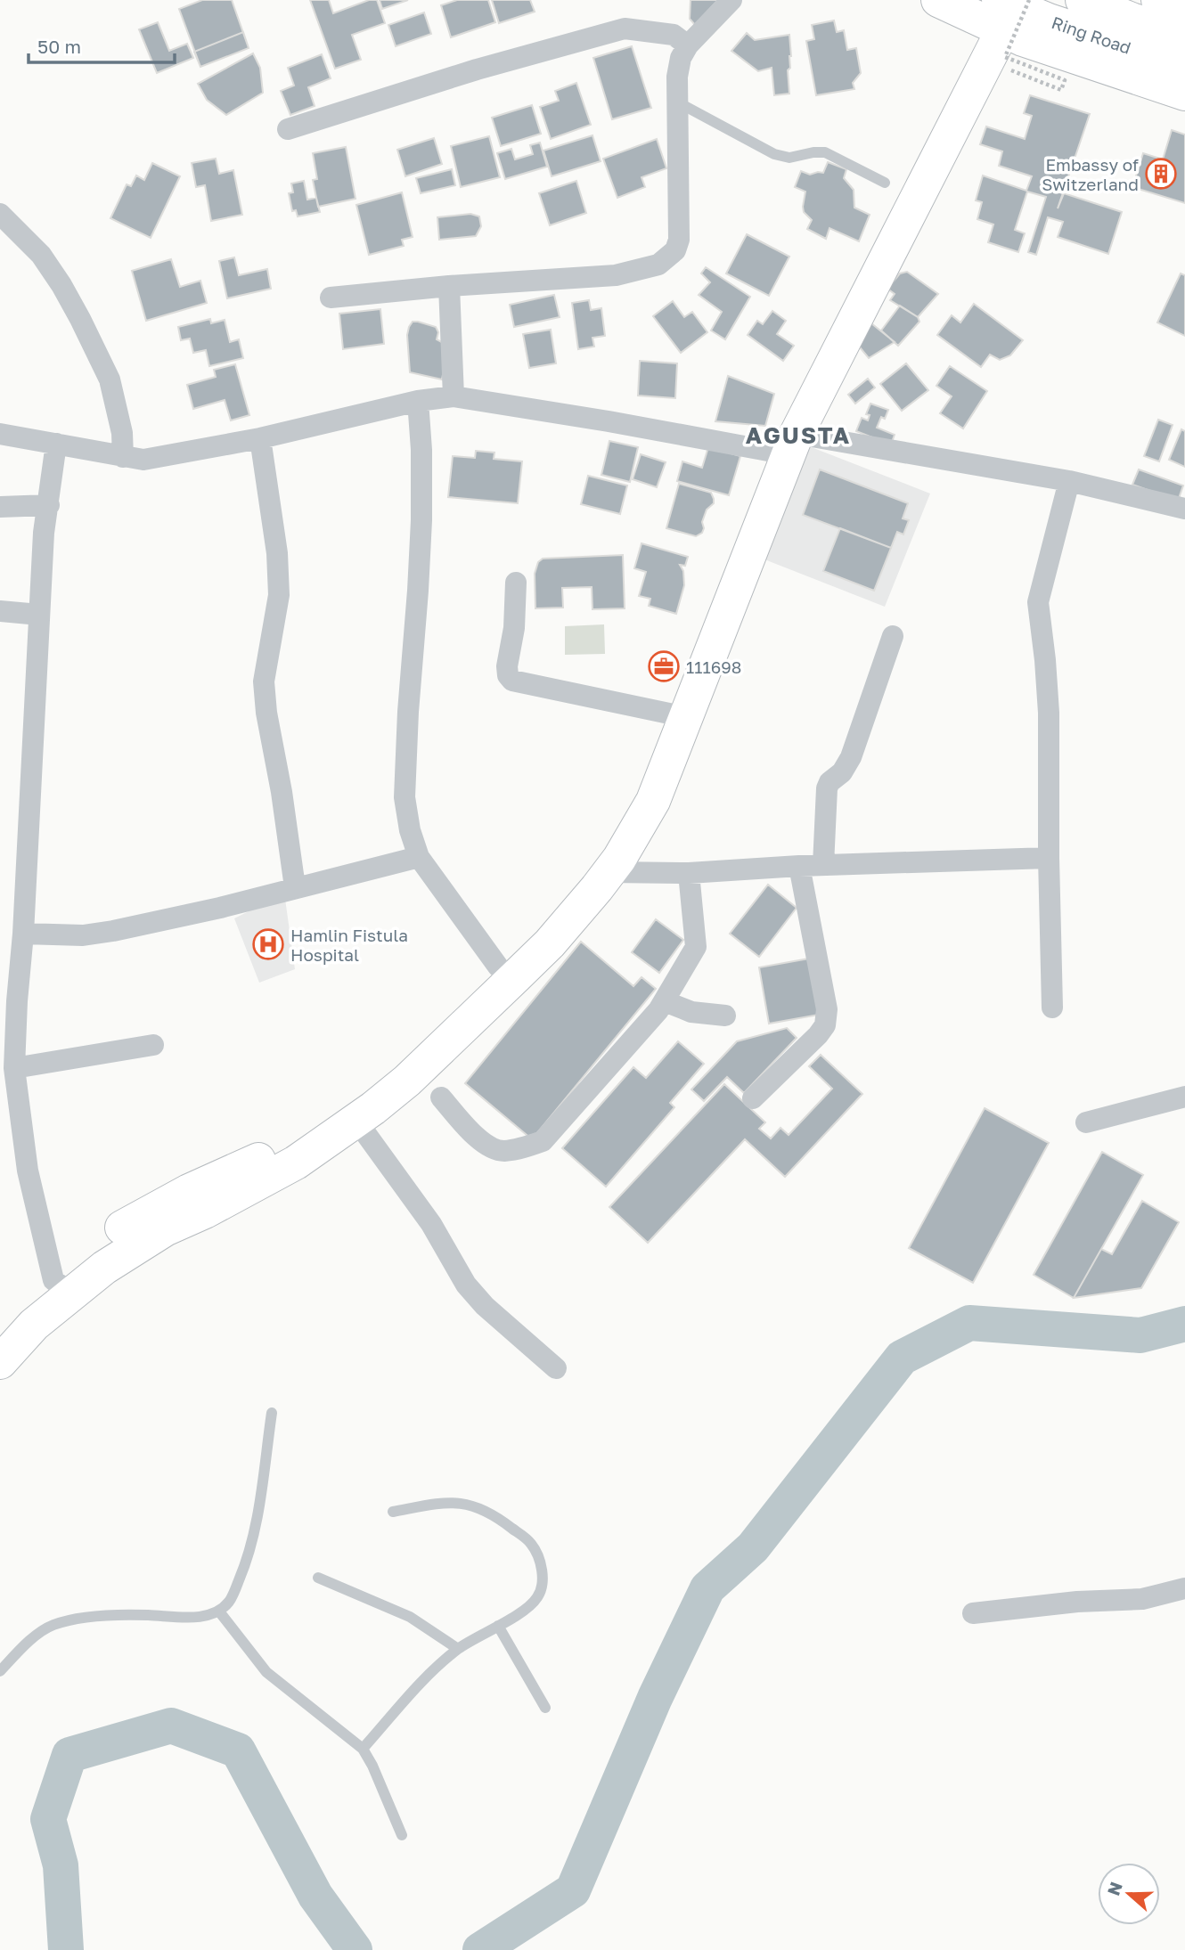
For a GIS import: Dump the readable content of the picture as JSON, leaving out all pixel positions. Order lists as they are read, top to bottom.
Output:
{
  "streets": {
    "main road": ["Ring Road"]
  },
  "districts": ["AGUSTA"],
  "places": {
    "building": ["Embassy of Switzerland"],
    "office": ["111698"],
    "hospital": ["Hamlin Fistula Hospital"]
  },
  "scale_bar": "50 m",
  "north": "left"
}
